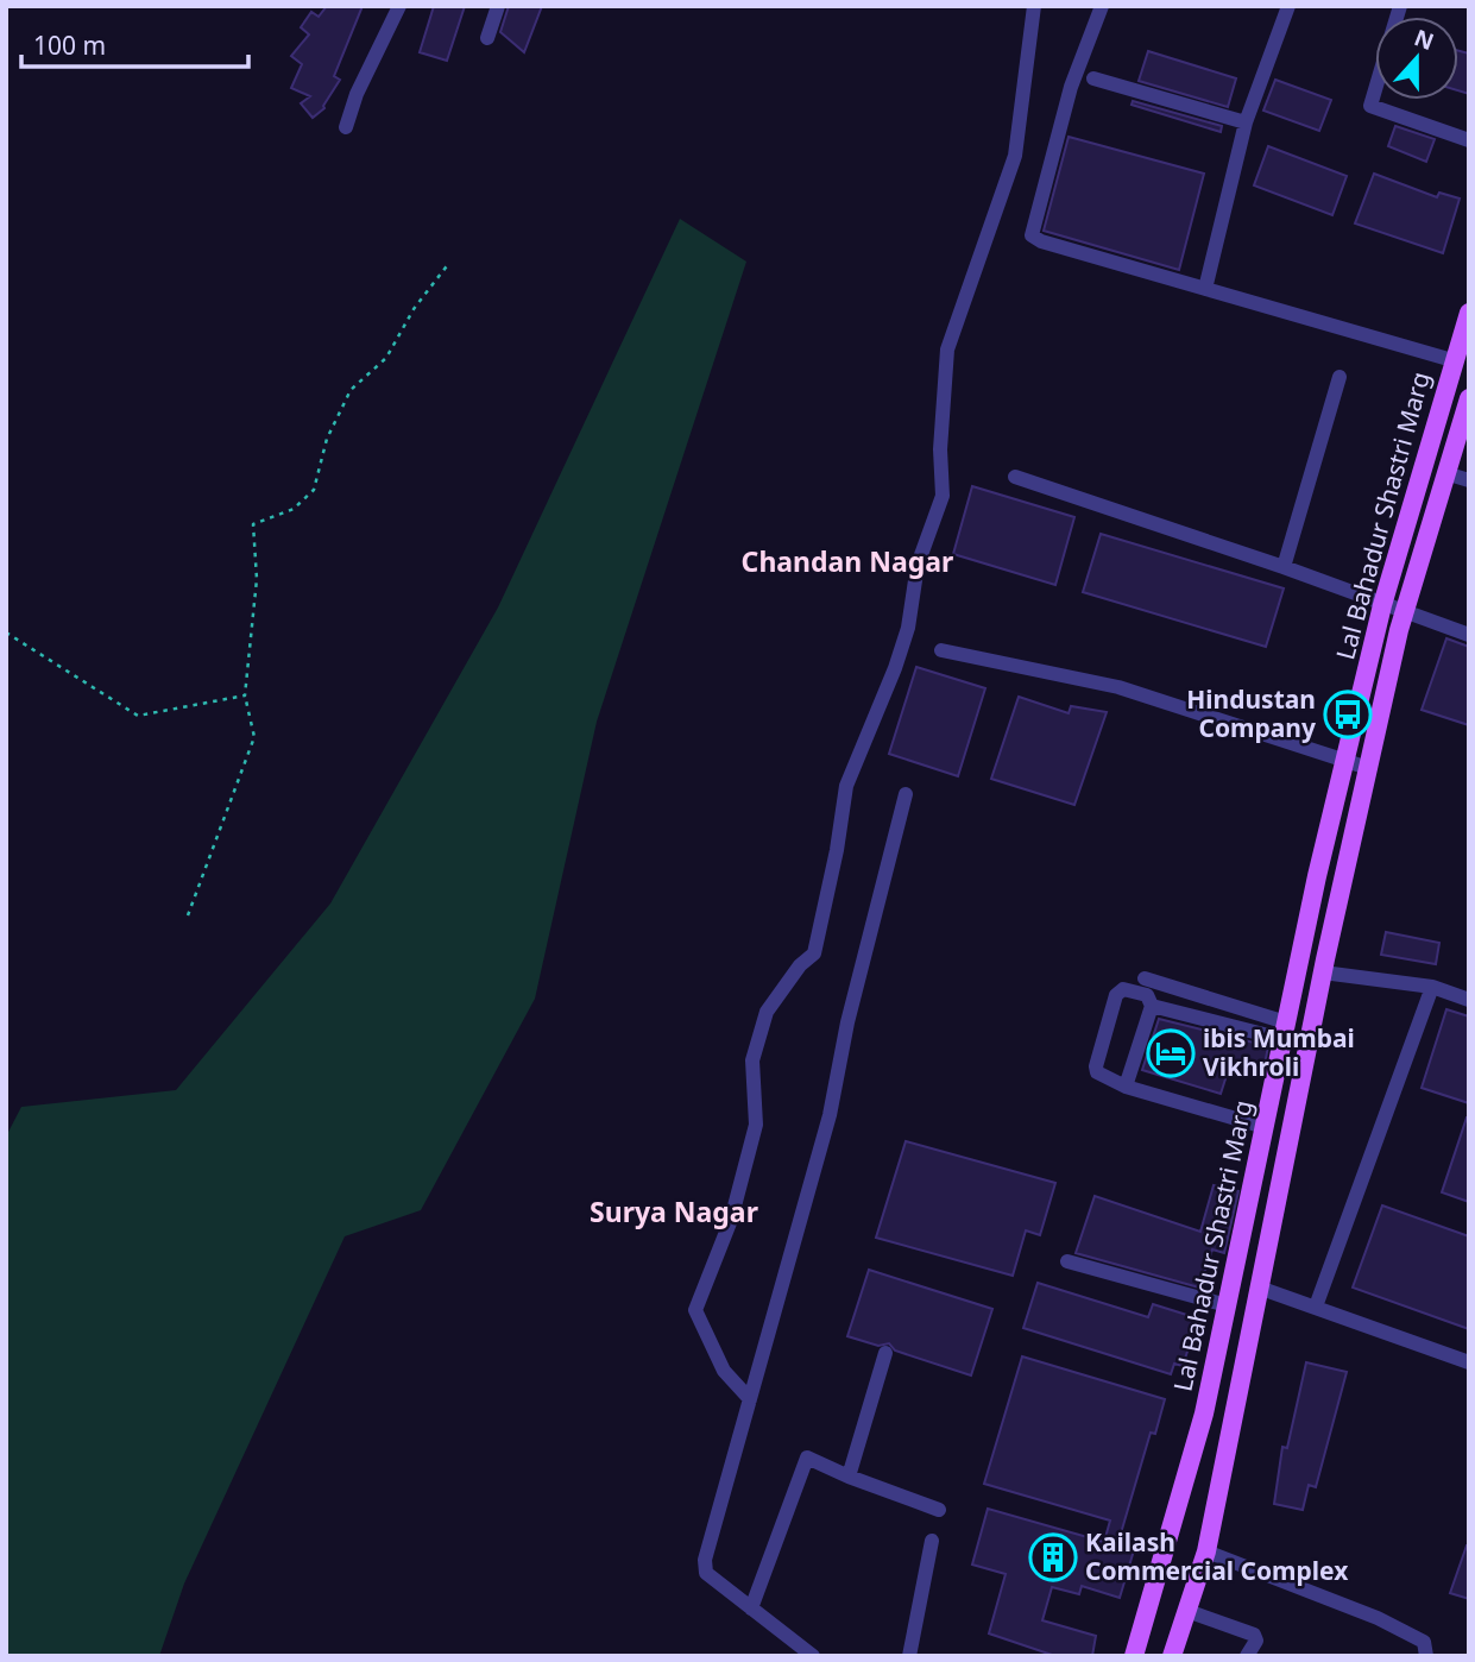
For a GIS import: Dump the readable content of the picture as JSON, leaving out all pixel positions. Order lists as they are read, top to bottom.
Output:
{
  "streets": {
    "main road": ["Lal Bahadur Shastri Marg"]
  },
  "districts": ["Chandan Nagar", "Surya Nagar"],
  "places": {
    "bus stop": ["Hindustan Company"],
    "hotel": ["ibis Mumbai Vikhroli"],
    "building": ["Kailash Commercial Complex"]
  },
  "scale_bar": "100 m",
  "north": "top"
}
